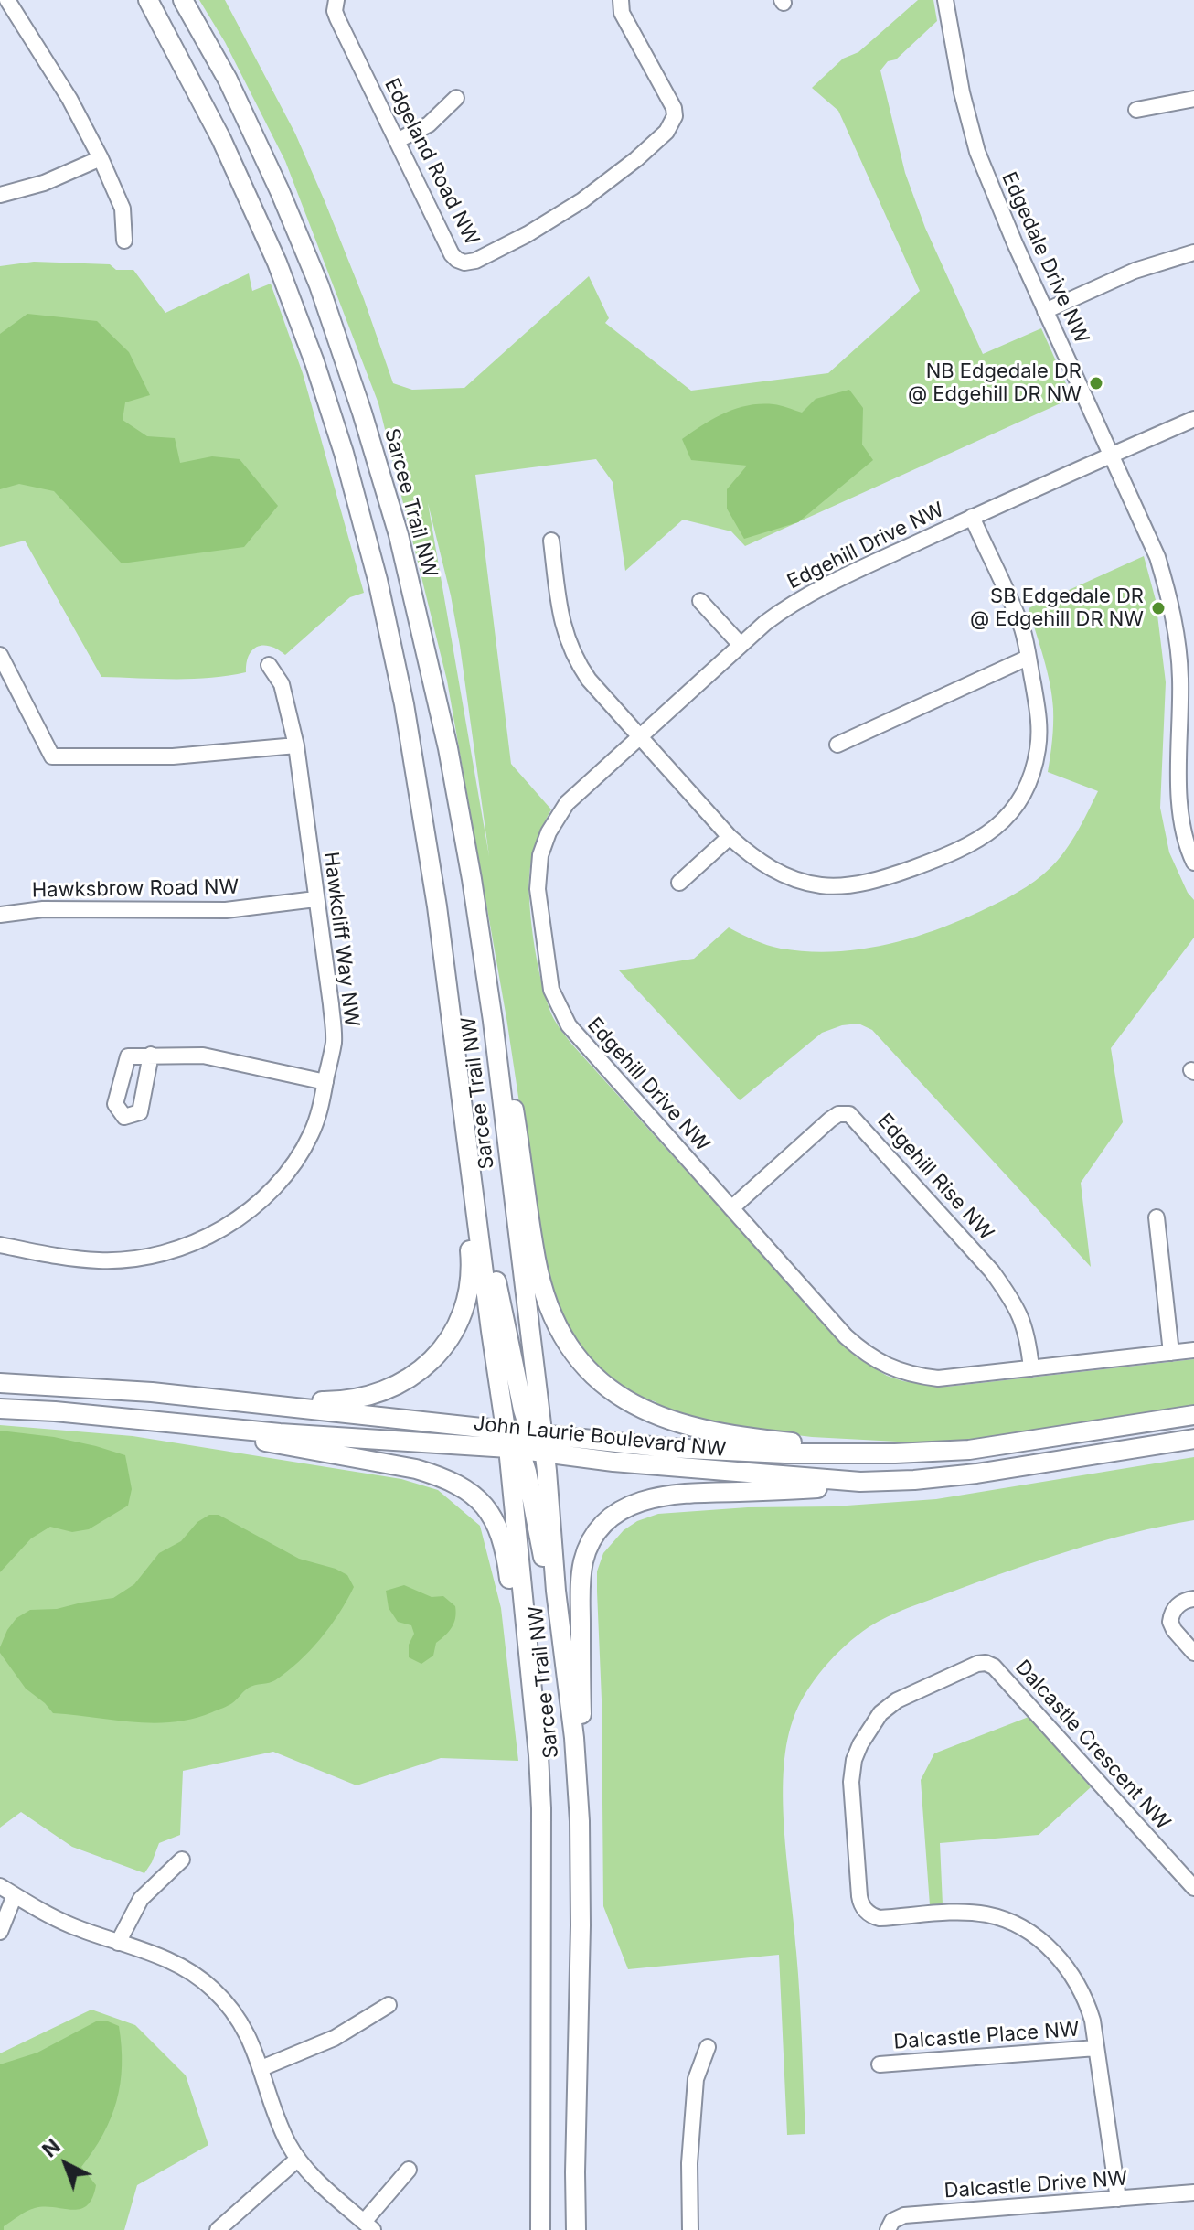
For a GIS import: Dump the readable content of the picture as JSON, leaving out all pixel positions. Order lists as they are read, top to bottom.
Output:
{
  "streets": {
    "main road": ["Sarcee Trail NW", "John Laurie Boulevard NW"],
    "street": [
      "Edgeland Road NW",
      "Edgedale Drive NW",
      "Edgehill Drive NW",
      "Hawksbrow Road NW",
      "Hawkcliff Way NW",
      "Edgehill Rise NW",
      "Dalcastle Crescent NW",
      "Dalcastle Place NW",
      "Dalcastle Drive NW"
    ]
  },
  "crossings": [
    ["Edgedale Drive NW", "Edgehill Drive NW"],
    ["Sarcee Trail NW", "John Laurie Boulevard NW"],
    ["Edgehill Drive NW", "Edgehill Rise NW"],
    ["Hawksbrow Road NW", "Hawkcliff Way NW"],
    ["Dalcastle Crescent NW", "Dalcastle Place NW"],
    ["Dalcastle Crescent NW", "Dalcastle Drive NW"]
  ],
  "places": ["NB Edgedale DR @ Edgehill DR NW", "SB Edgedale DR @ Edgehill DR NW"],
  "north": "top left"
}
